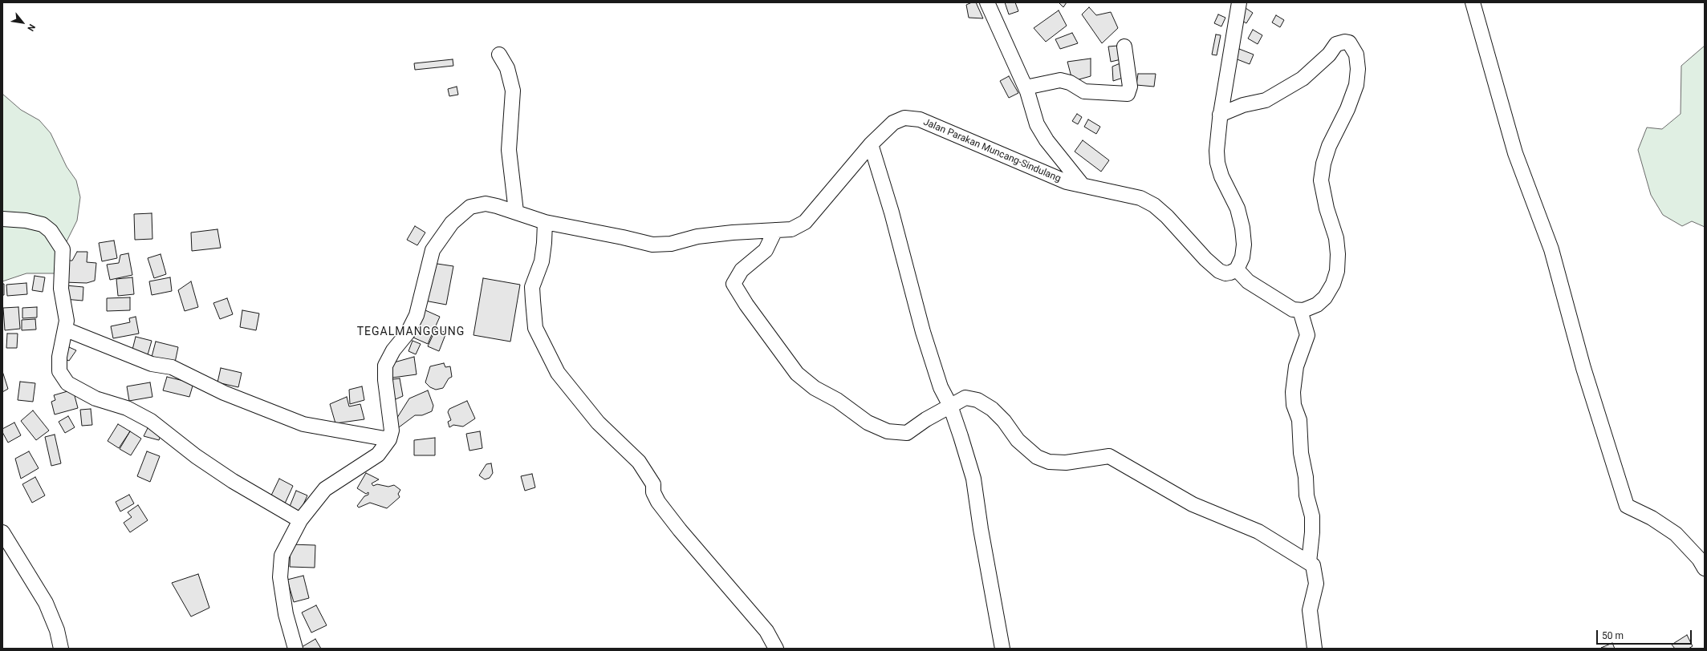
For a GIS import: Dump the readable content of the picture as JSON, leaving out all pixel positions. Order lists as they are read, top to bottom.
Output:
{
  "streets": {
    "street": ["Jalan Parakan Muncang-Sindulang"]
  },
  "districts": ["TEGALMANGGUNG"],
  "scale_bar": "50 m",
  "north": "bottom right"
}
